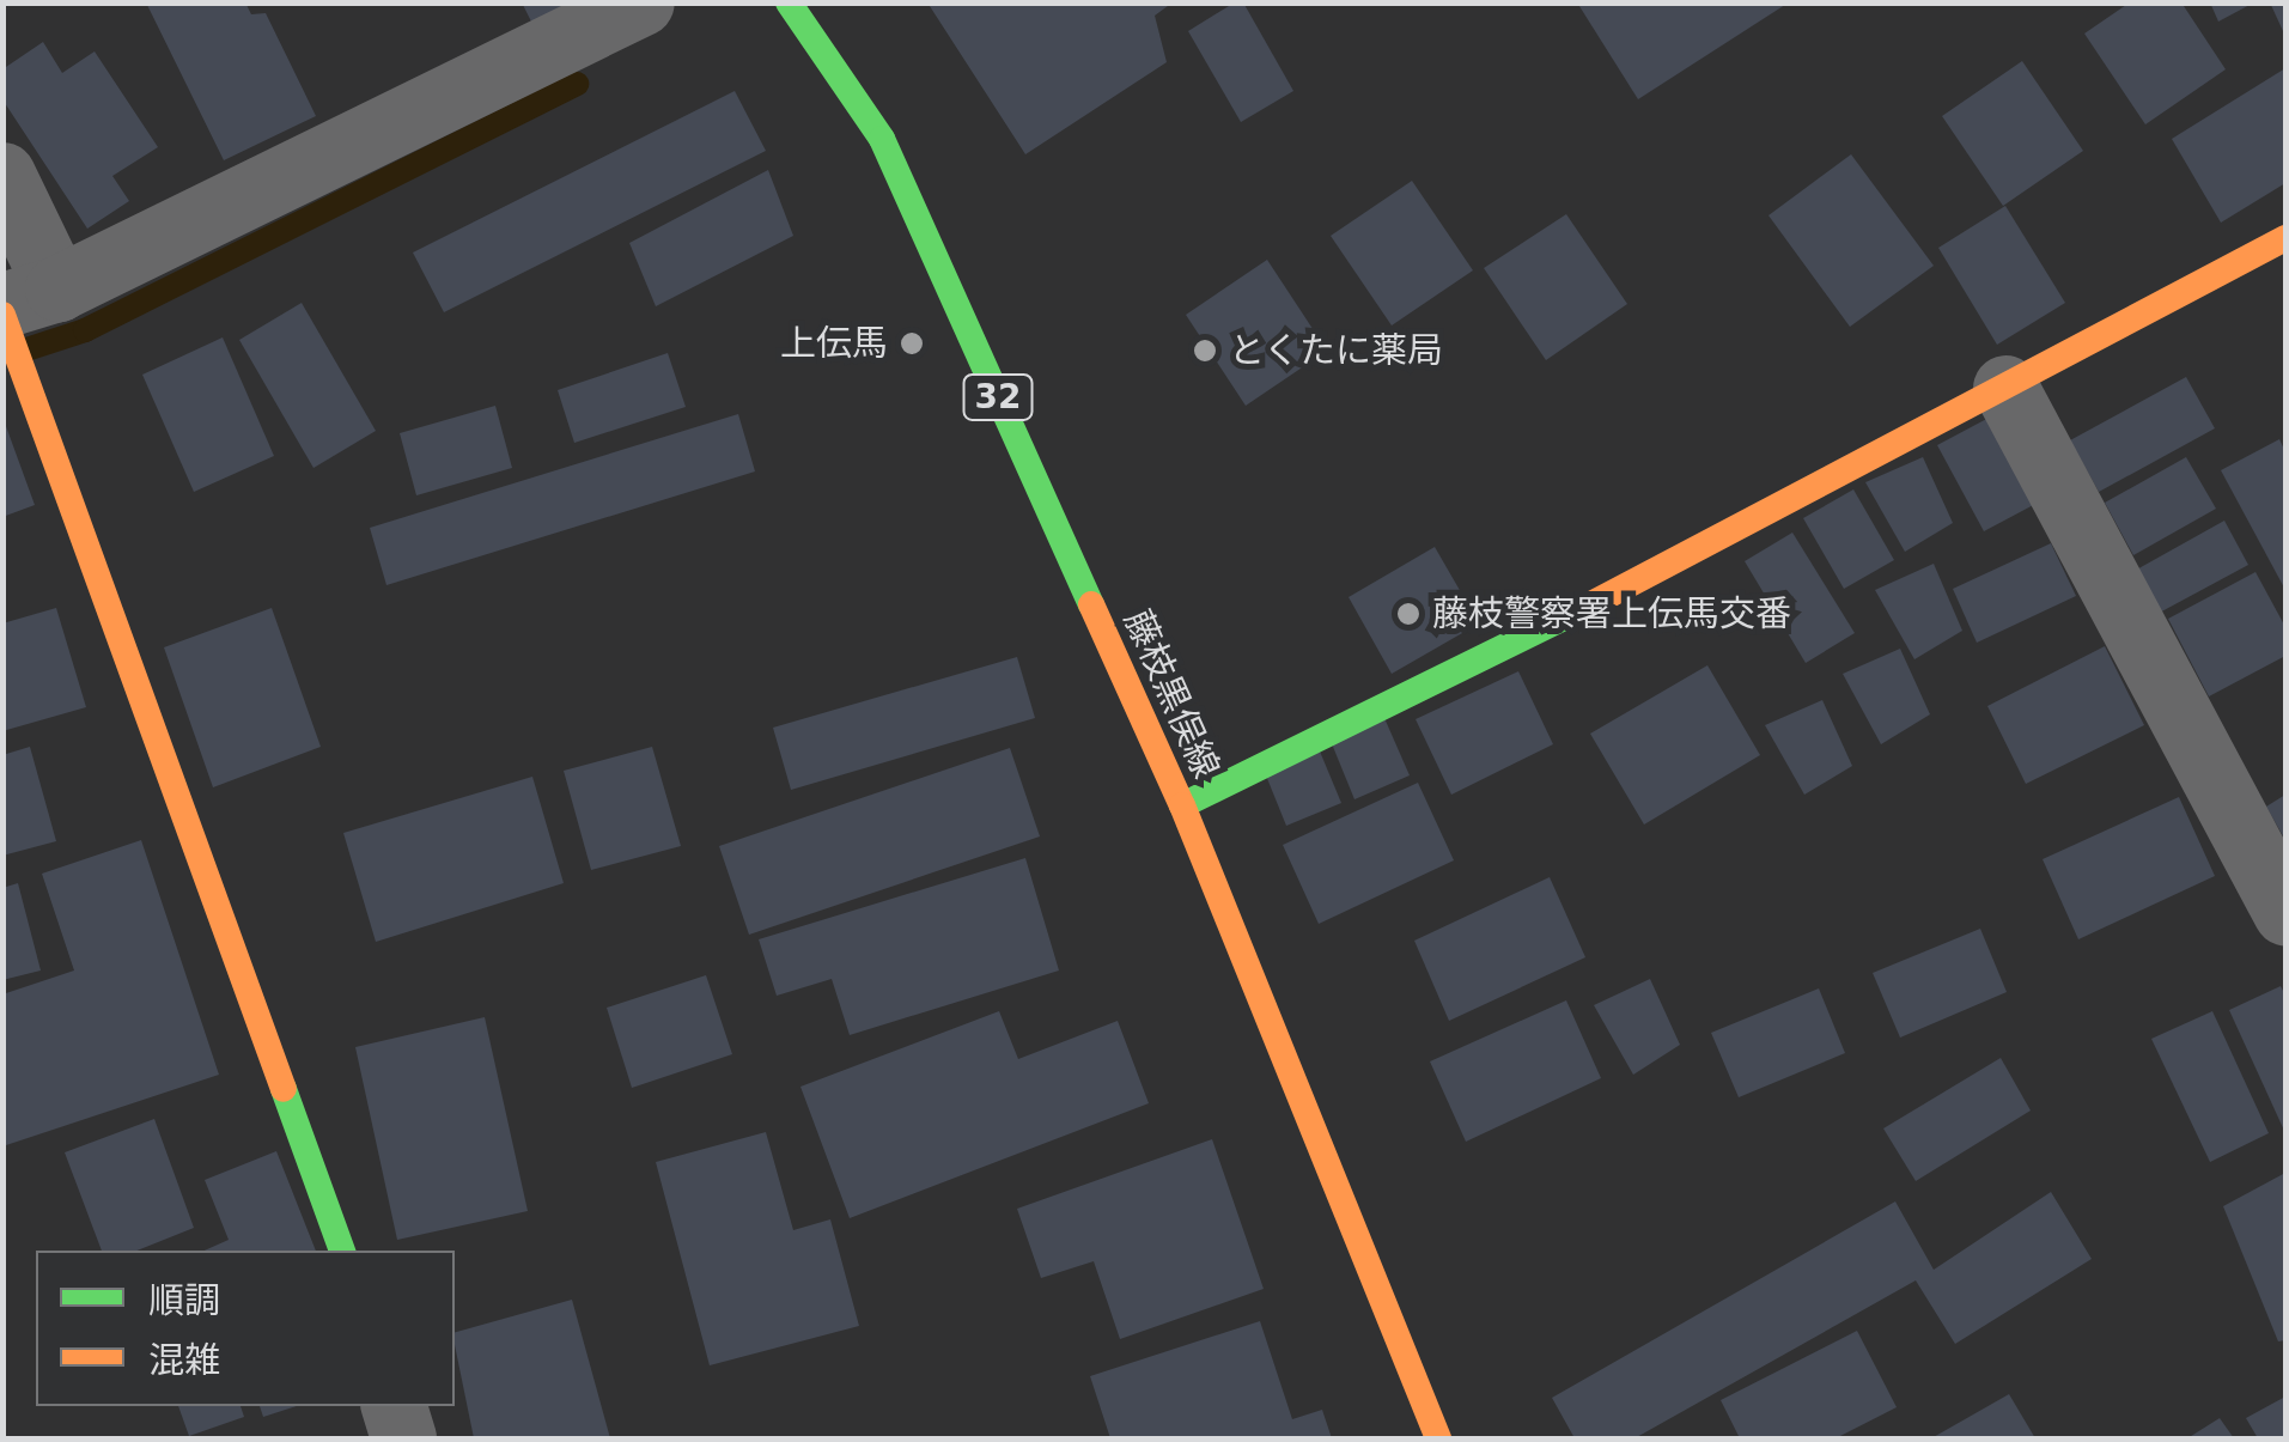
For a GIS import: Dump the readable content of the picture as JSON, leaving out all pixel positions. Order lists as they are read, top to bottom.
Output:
{
  "streets": {
    "street": ["32", "藤枝黒俣線"]
  },
  "places": ["上伝馬", "とくたに薬局", "藤枝警察署上伝馬交番"],
  "legend": ["順調", "混雑"]
}
